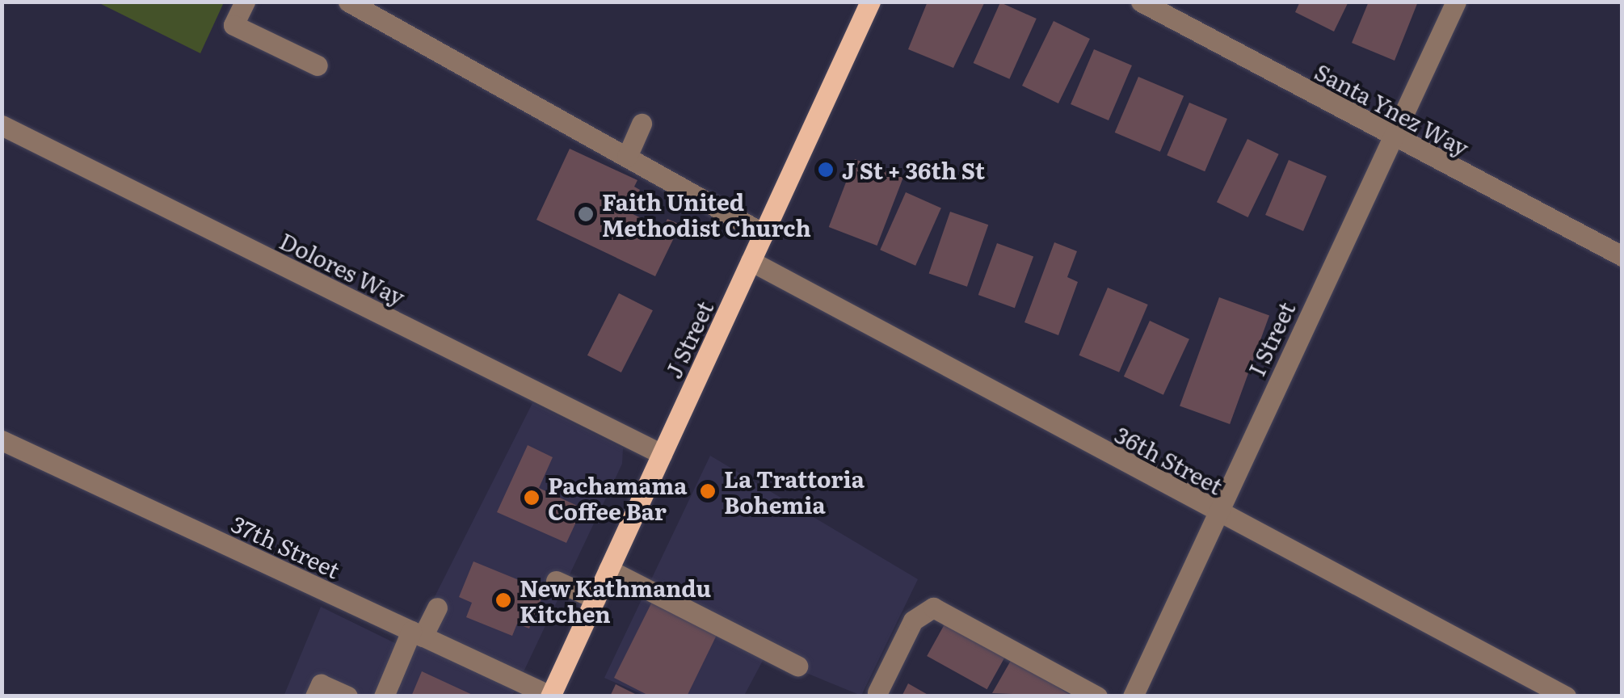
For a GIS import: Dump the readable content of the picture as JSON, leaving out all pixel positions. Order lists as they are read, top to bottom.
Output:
{
  "streets": {
    "main road": ["J Street"],
    "street": [
      "Santa Ynez Way",
      "Dolores Way",
      "I Street",
      "36th Street",
      "37th Street"
    ]
  },
  "crossings": [
    ["Santa Ynez Way", "I Street"],
    ["Dolores Way", "J Street"],
    ["I Street", "36th Street"],
    ["J Street", "36th Street"],
    ["J Street", "37th Street"]
  ],
  "places": [
    "J St + 36th St",
    "Faith United Methodist Church",
    "La Trattoria Bohemia",
    "Pachamama Coffee Bar",
    "New Kathmandu Kitchen"
  ]
}
